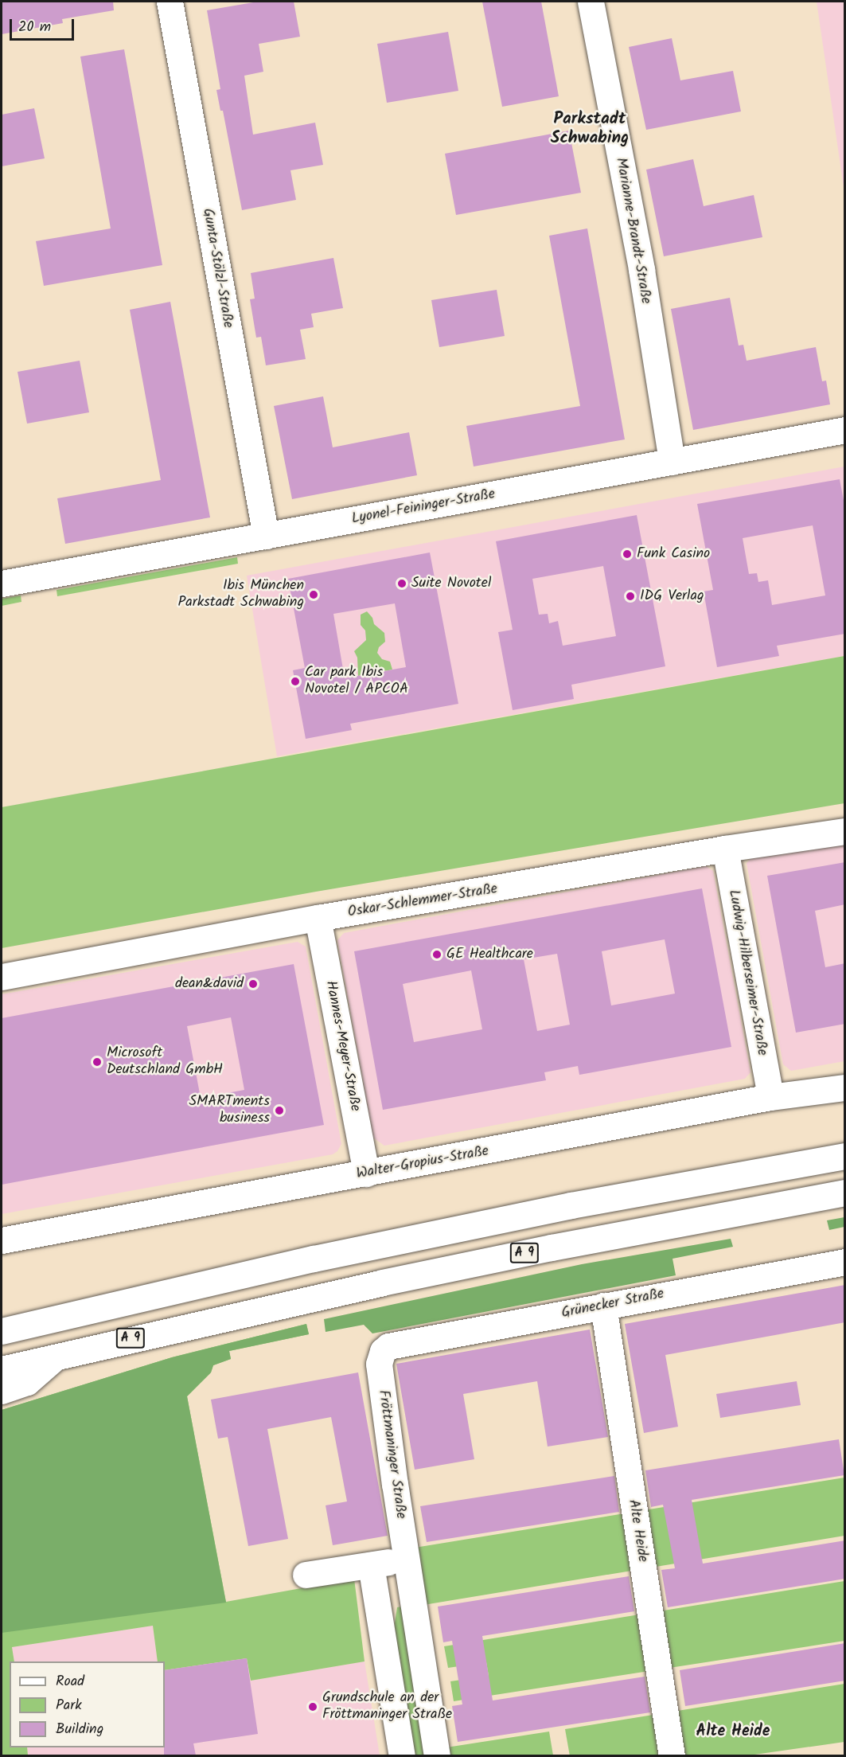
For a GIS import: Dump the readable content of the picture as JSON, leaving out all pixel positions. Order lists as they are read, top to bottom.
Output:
{
  "streets": {
    "main road": [
      "Marianne-Brandt-Straße",
      "Gunta-Stölzl-Straße",
      "Lyonel-Feininger-Straße",
      "Oskar-Schlemmer-Straße",
      "Ludwig-Hilberseimer-Straße",
      "Hannes-Meyer-Straße",
      "Walter-Gropius-Straße",
      "A 9",
      "Grünecker Straße",
      "Fröttmaninger Straße",
      "Alte Heide"
    ]
  },
  "crossings": [
    ["Marianne-Brandt-Straße", "Lyonel-Feininger-Straße"],
    ["Gunta-Stölzl-Straße", "Lyonel-Feininger-Straße"],
    ["Oskar-Schlemmer-Straße", "Ludwig-Hilberseimer-Straße"],
    ["Oskar-Schlemmer-Straße", "Hannes-Meyer-Straße"],
    ["Ludwig-Hilberseimer-Straße", "Walter-Gropius-Straße"],
    ["Hannes-Meyer-Straße", "Walter-Gropius-Straße"],
    ["Grünecker Straße", "Fröttmaninger Straße"],
    ["Grünecker Straße", "Alte Heide"]
  ],
  "districts": ["Parkstadt Schwabing", "Alte Heide"],
  "places": [
    "Funk Casino",
    "Suite Novotel",
    "Ibis München Parkstadt Schwabing",
    "IDG Verlag",
    "Car park Ibis Novotel / APCOA",
    "GE Healthcare",
    "dean&david",
    "Microsoft Deutschland GmbH",
    "SMARTments business",
    "Grundschule an der Fröttmaninger Straße"
  ],
  "legend": ["Road", "Park", "Building"],
  "scale_bar": "20 m"
}
